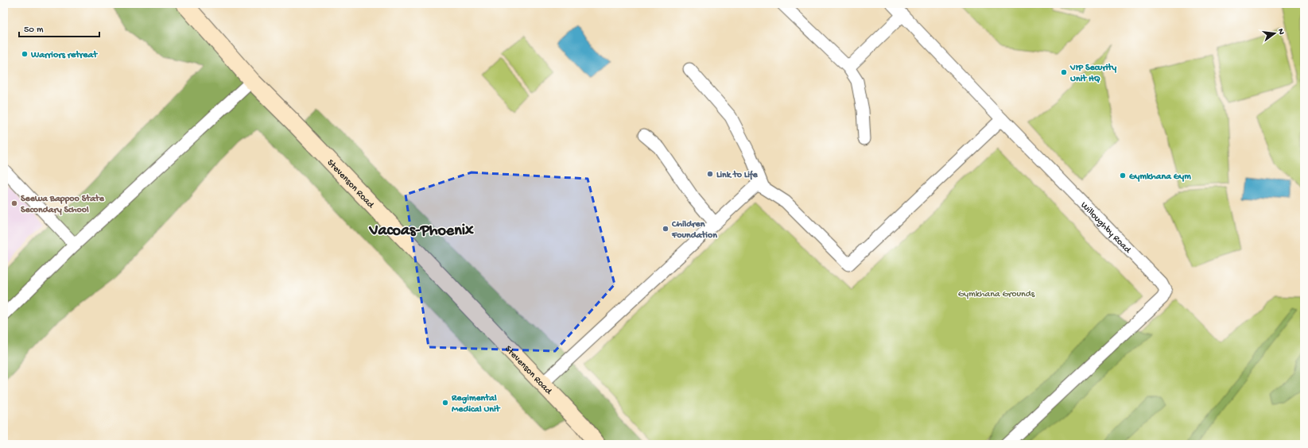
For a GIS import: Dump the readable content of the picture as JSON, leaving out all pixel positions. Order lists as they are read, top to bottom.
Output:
{
  "streets": {
    "street": ["Stevenson Road", "Willoughby Road"]
  },
  "districts": ["Vacoas-Phoenix"],
  "parks": ["Gymkhana Grounds"],
  "places": [
    "Warriors retreat",
    "VIP Security Unit HQ",
    "Link to Life",
    "Gymkhana Gym",
    "Seewa Bappoo State Secondary School",
    "Children Foundation",
    "Regimental Medical Unit"
  ],
  "scale_bar": "50 m",
  "north": "right"
}
